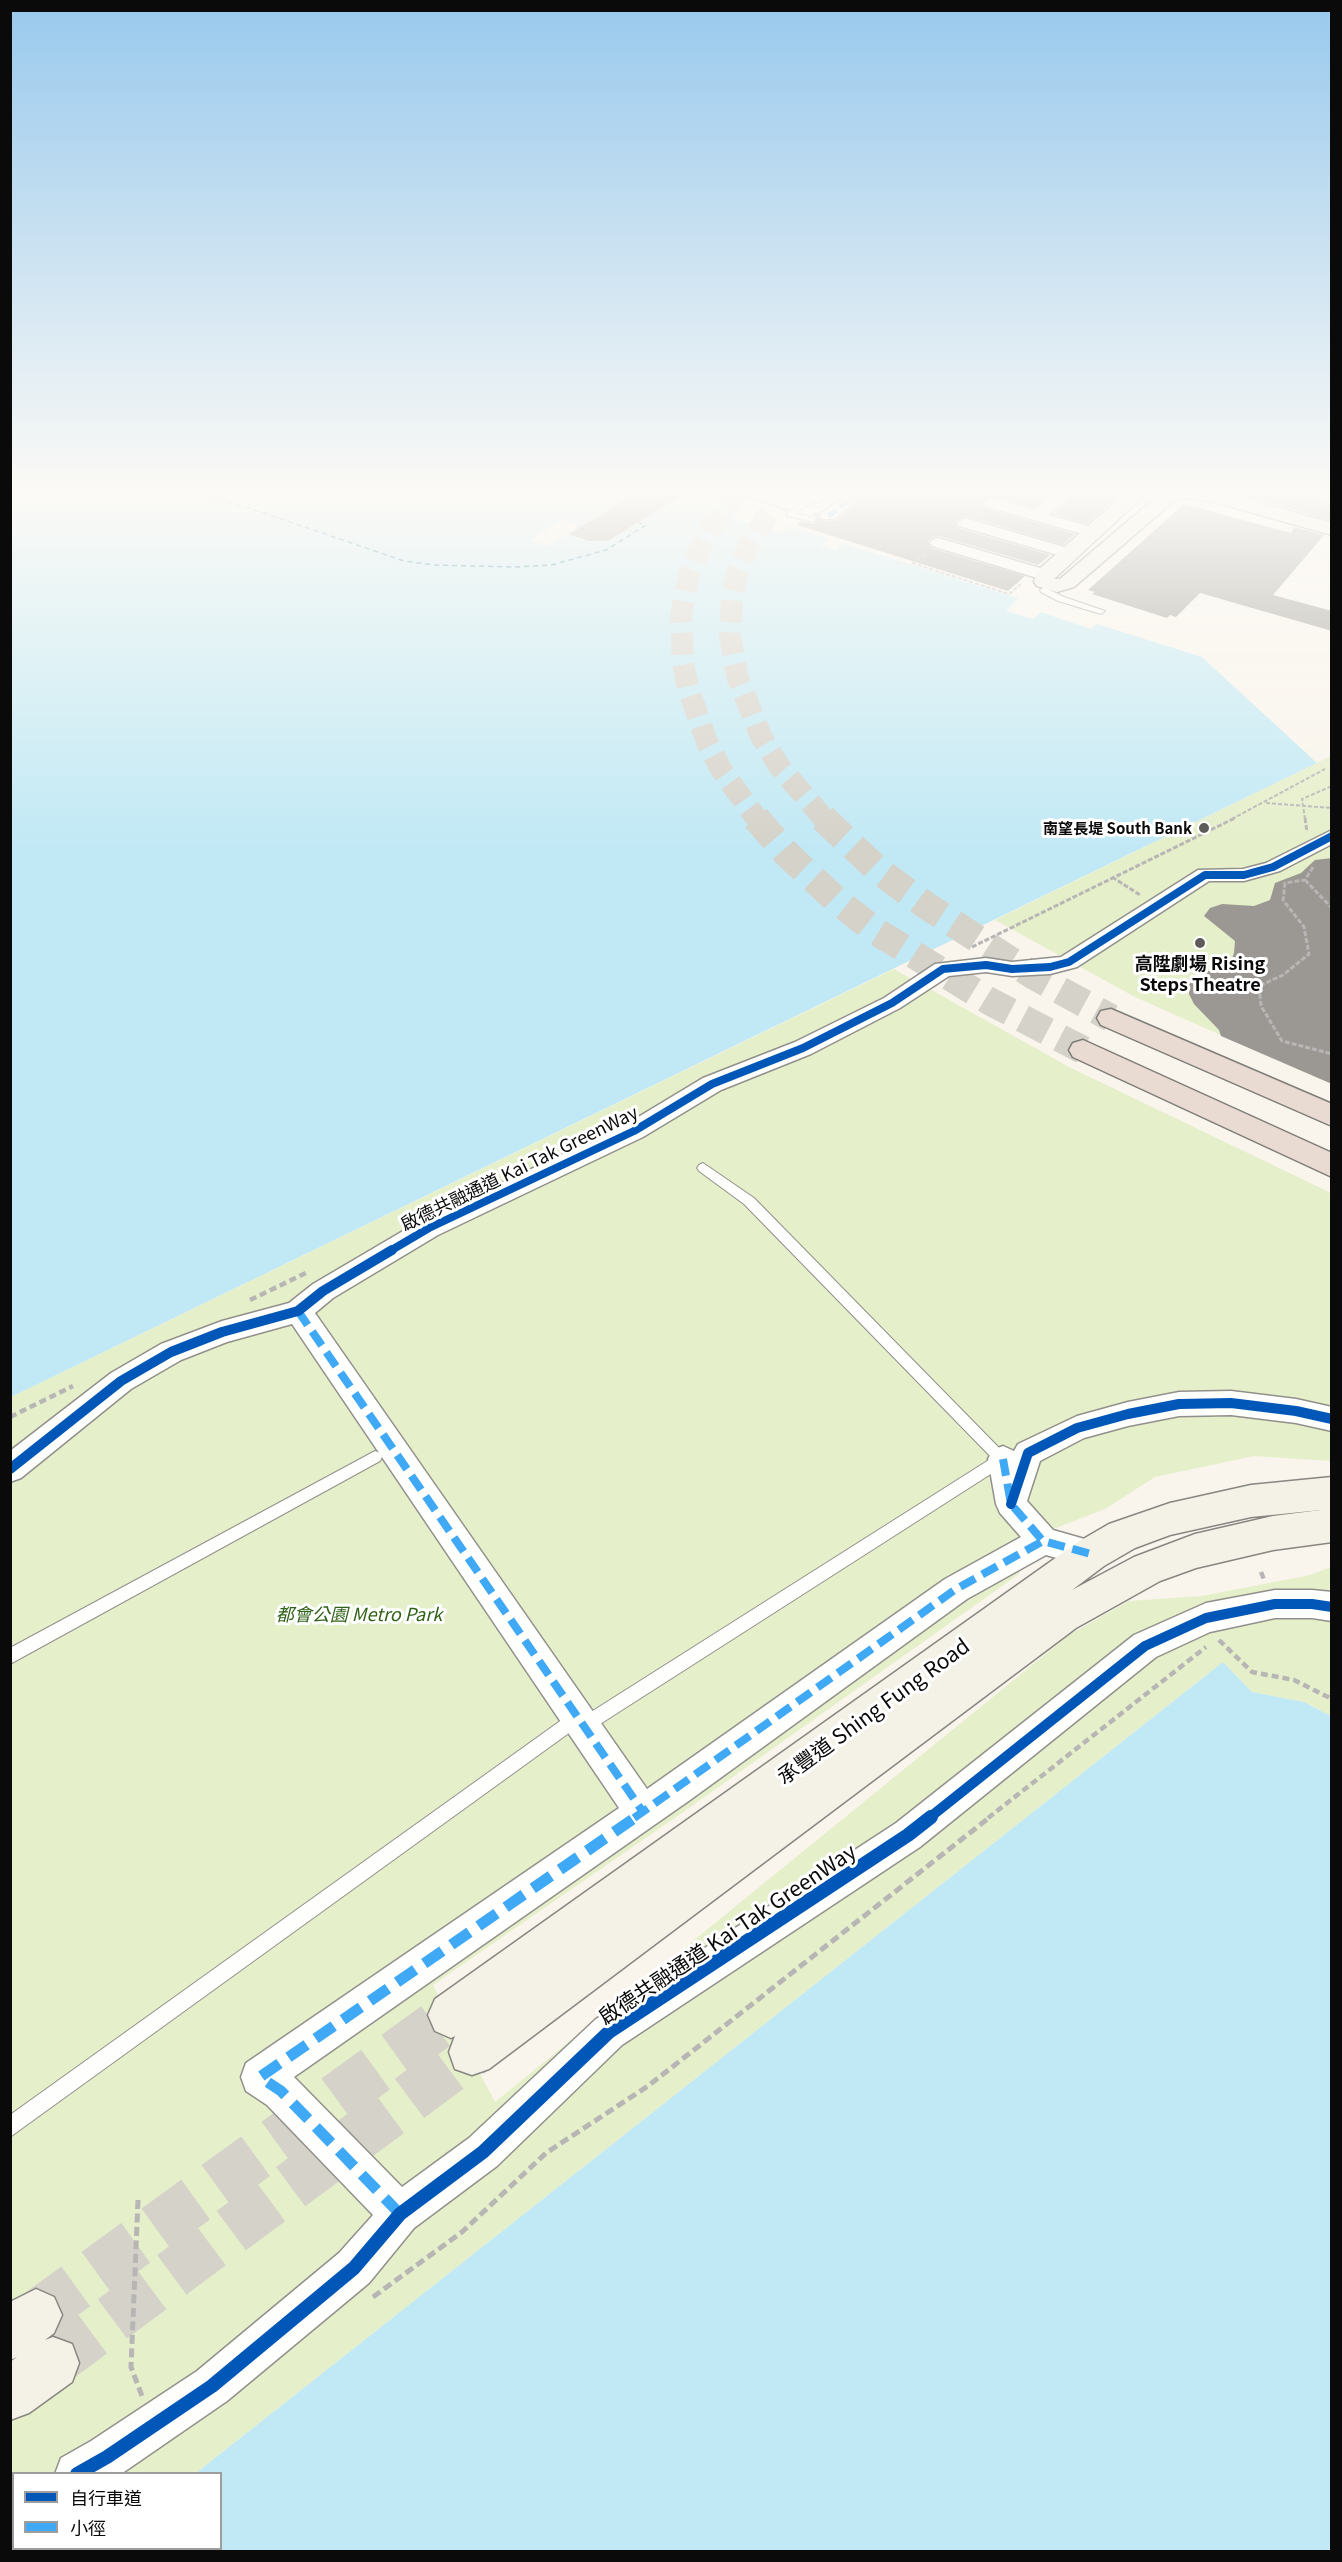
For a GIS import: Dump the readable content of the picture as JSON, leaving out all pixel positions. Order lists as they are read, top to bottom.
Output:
{
  "streets": {
    "main road": ["承豐道 Shing Fung Road"],
    "street": ["啟德共融通道 Kai Tak GreenWay"]
  },
  "parks": ["都會公園 Metro Park"],
  "places": ["南望長堤 South Bank", "高陞劇場 Rising Steps Theatre"],
  "legend": ["自行車道", "小徑"]
}
